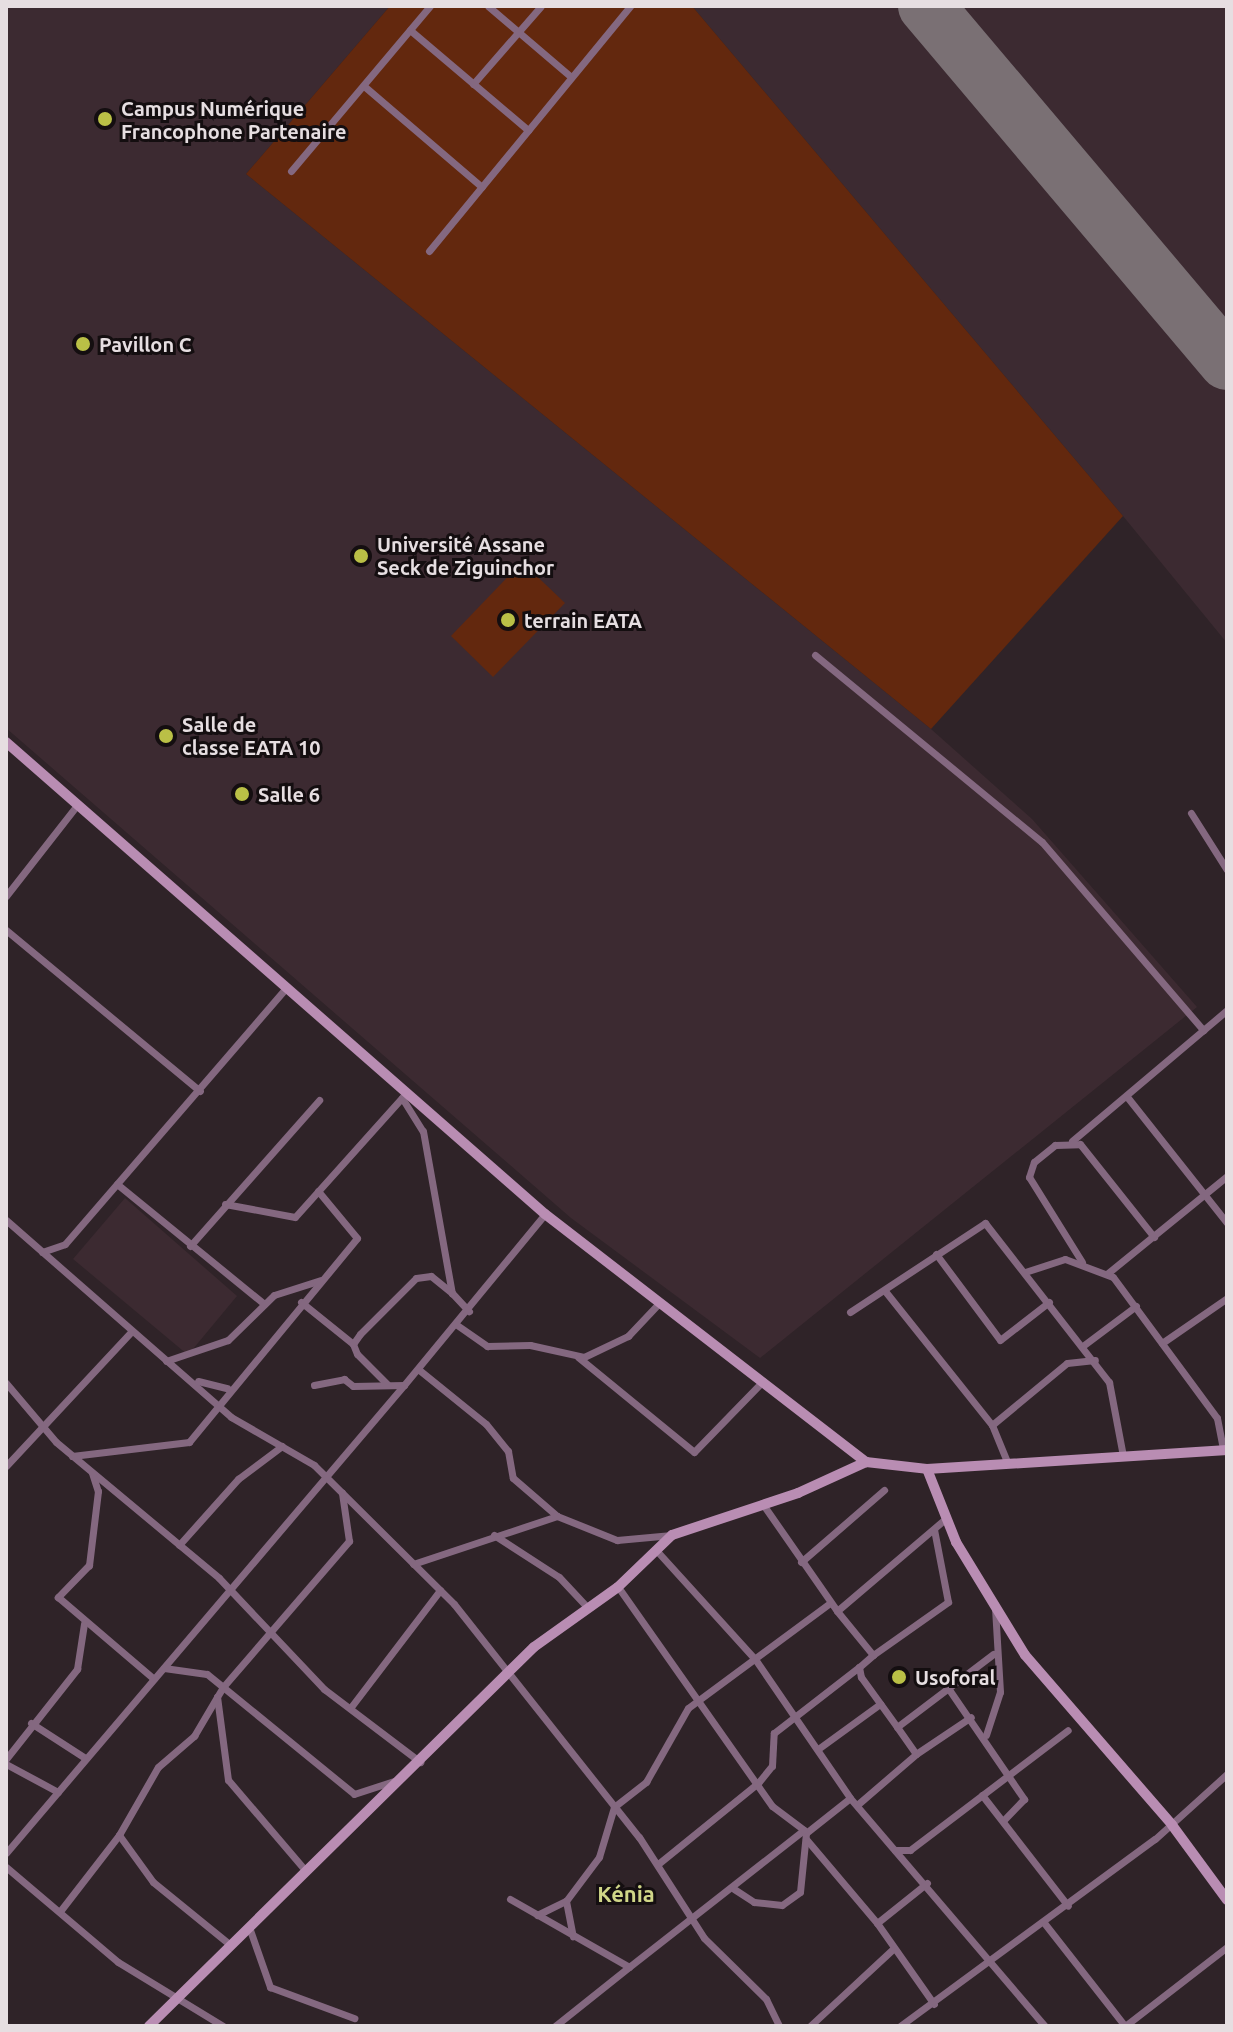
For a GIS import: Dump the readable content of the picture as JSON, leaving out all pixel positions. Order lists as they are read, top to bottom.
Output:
{
  "districts": ["Kénia"],
  "places": [
    "Campus Numérique Francophone Partenaire",
    "Pavillon C",
    "Université Assane Seck de Ziguinchor",
    "terrain EATA",
    "Salle de classe EATA 10",
    "Salle 6",
    "Usoforal"
  ]
}
